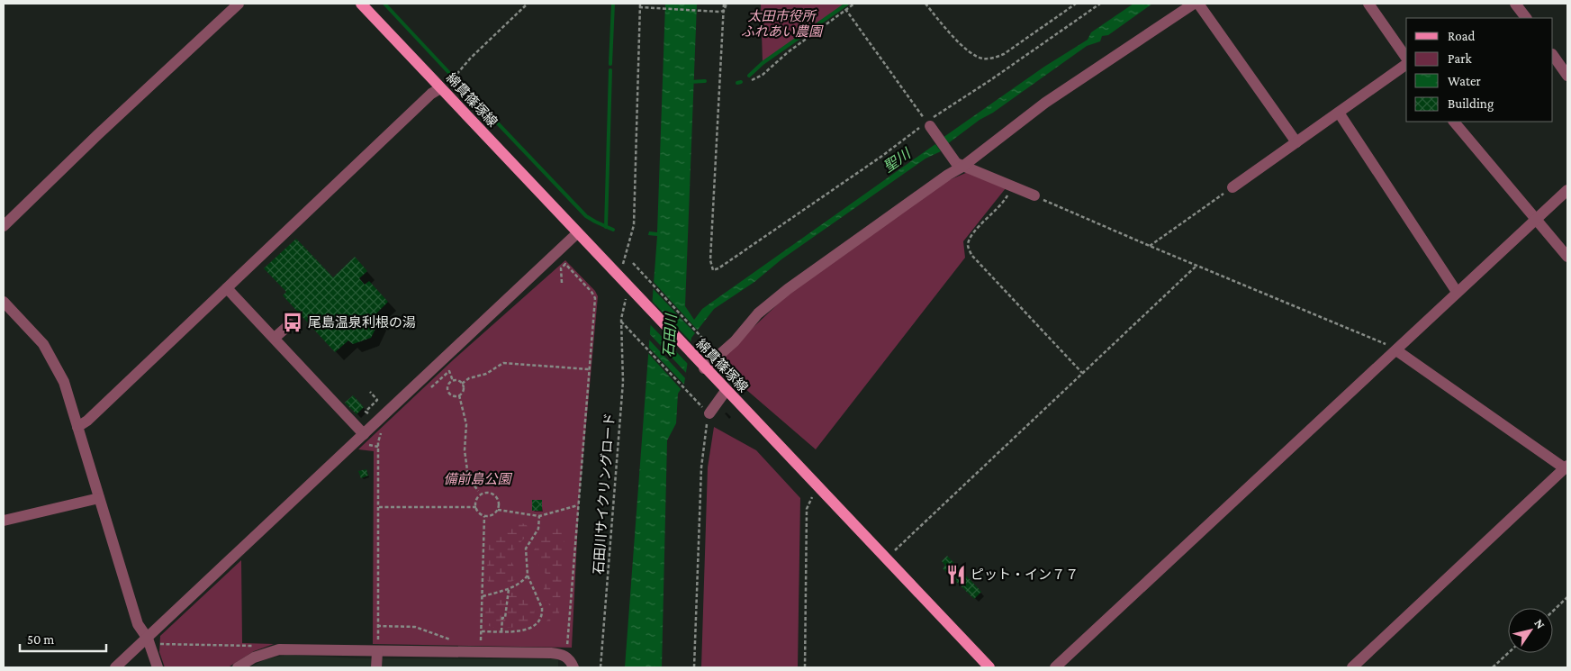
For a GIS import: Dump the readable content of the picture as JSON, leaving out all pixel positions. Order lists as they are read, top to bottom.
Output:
{
  "streets": {
    "main road": ["綿貫篠塚線"],
    "path": ["石田川サイクリングロード"]
  },
  "crossings": [
    ["綿貫篠塚線", "石田川サイクリングロード"]
  ],
  "water": ["聖川", "石田川"],
  "parks": ["太田市役所 ふれあい農園", "備前島公園"],
  "places": {
    "bus stop": ["尾島温泉利根の湯"],
    "restaurant": ["ピット・イン７７"]
  },
  "legend": [
    "Road",
    "Park",
    "Water",
    "Building"
  ],
  "scale_bar": "50 m",
  "north": "top right"
}
